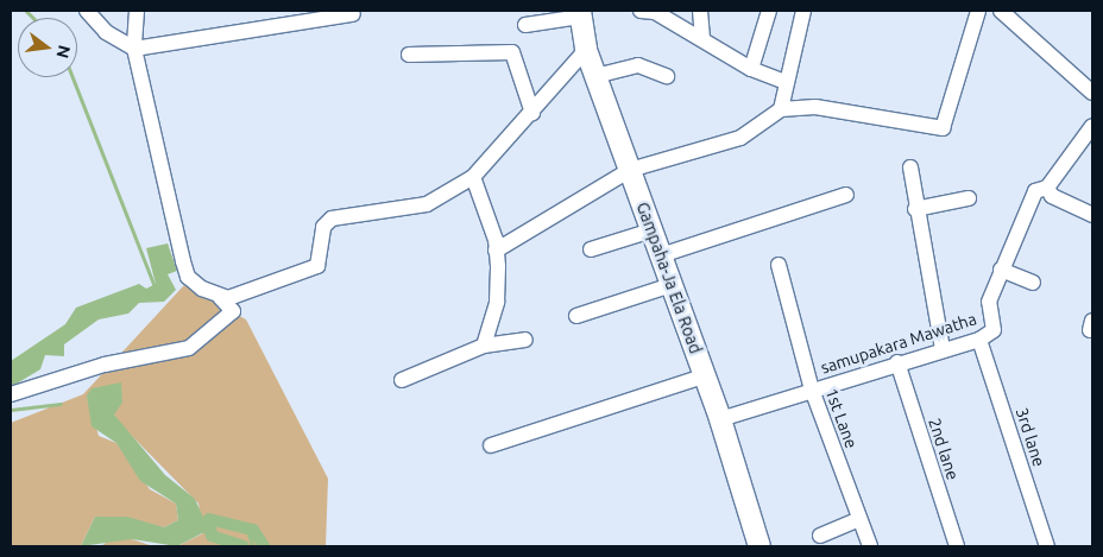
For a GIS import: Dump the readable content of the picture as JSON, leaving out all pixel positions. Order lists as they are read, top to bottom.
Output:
{
  "streets": {
    "highway": ["Gampaha-Ja Ela Road"],
    "street": [
      "samupakara Mawatha",
      "1st Lane",
      "3rd lane",
      "2nd lane"
    ]
  },
  "crossings": [
    ["Gampaha-Ja Ela Road", "samupakara Mawatha"],
    ["samupakara Mawatha", "1st Lane"],
    ["samupakara Mawatha", "3rd lane"],
    ["samupakara Mawatha", "2nd lane"]
  ],
  "north": "right"
}
